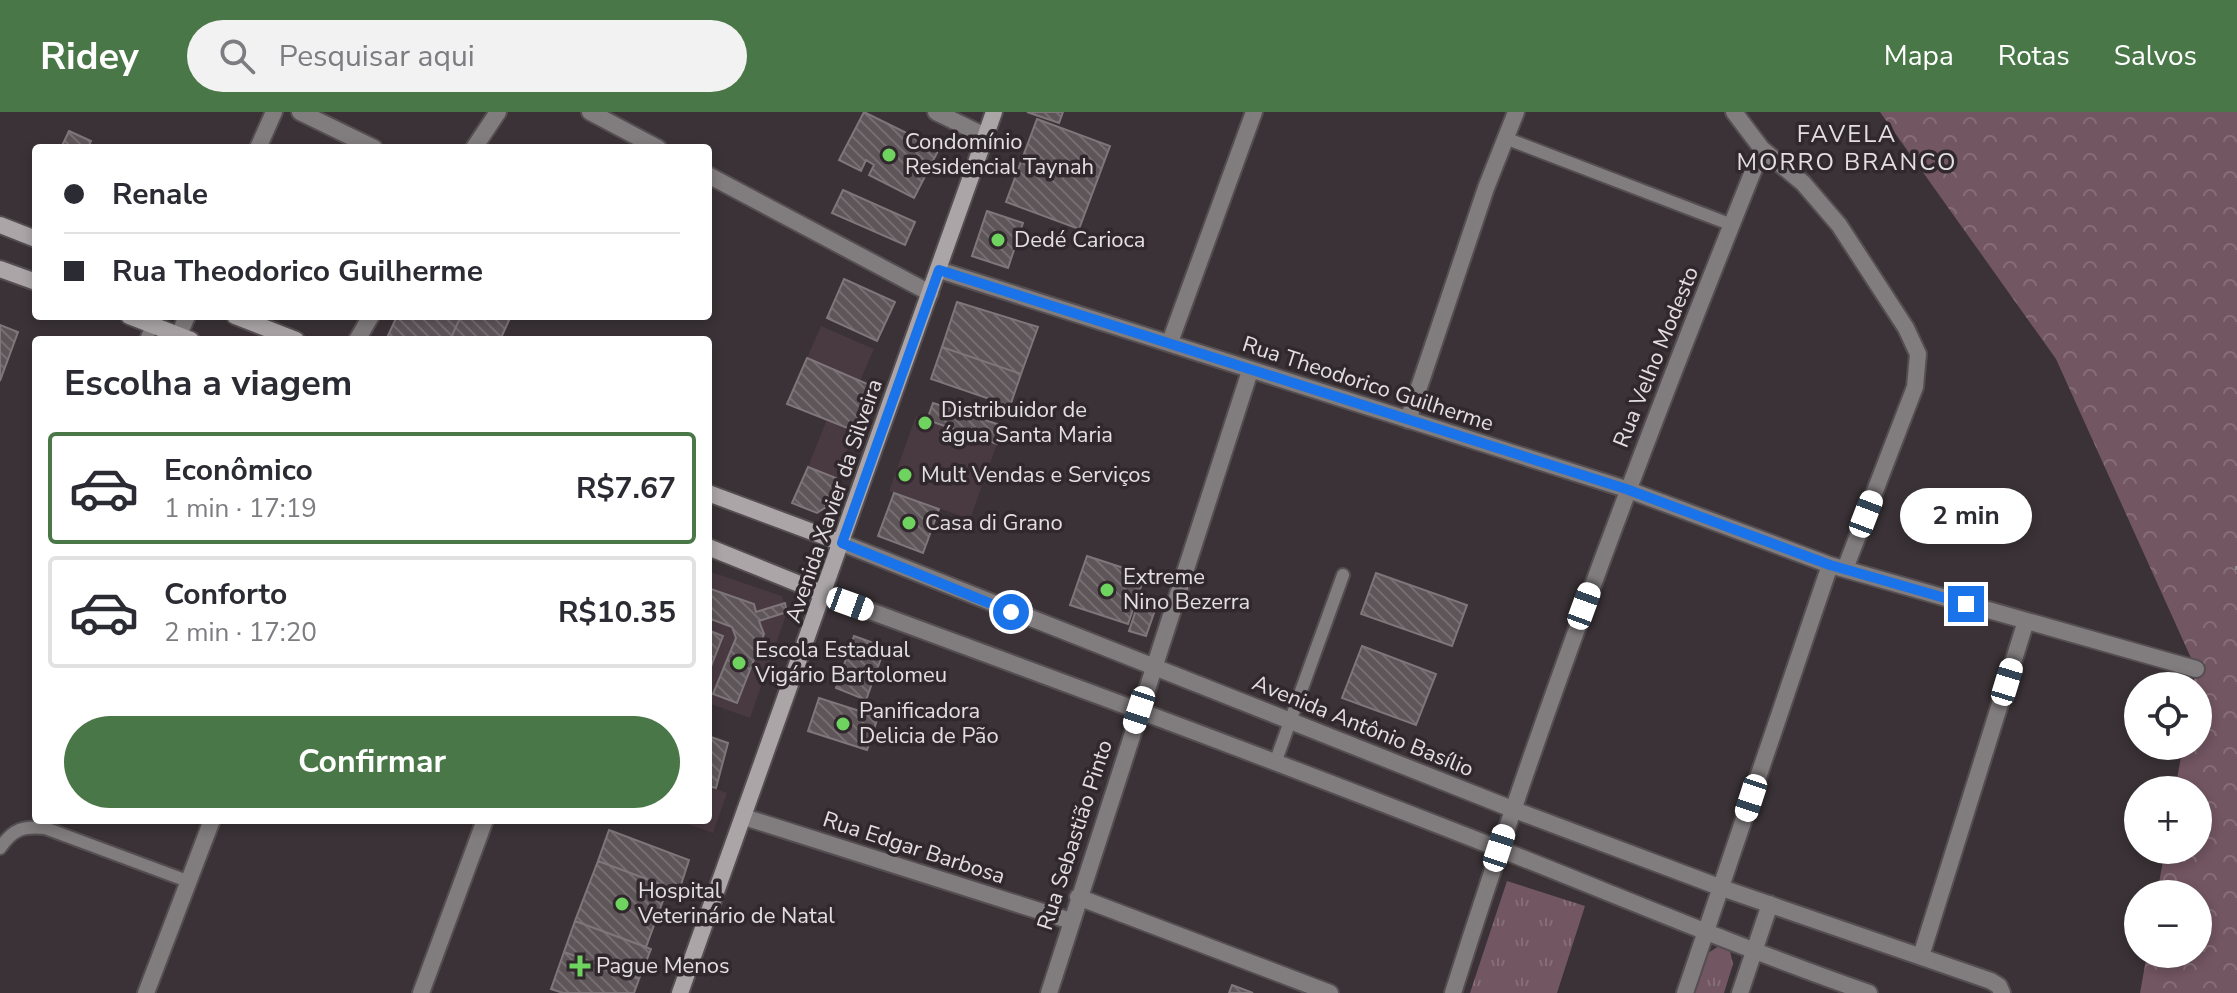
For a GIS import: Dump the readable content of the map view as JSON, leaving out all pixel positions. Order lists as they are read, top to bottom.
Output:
{
  "streets": {
    "main road": ["Avenida Xavier da Silveira", "Avenida Antônio Basílio"],
    "street": [
      "Rua Velho Modesto",
      "Rua Theodorico Guilherme",
      "Rua Sebastião Pinto",
      "Rua Edgar Barbosa"
    ]
  },
  "crossings": [
    ["Rua Velho Modesto", "Rua Theodorico Guilherme"],
    ["Rua Velho Modesto", "Avenida Antônio Basílio"],
    ["Rua Theodorico Guilherme", "Avenida Xavier da Silveira"],
    ["Rua Theodorico Guilherme", "Rua Sebastião Pinto"],
    ["Avenida Xavier da Silveira", "Avenida Antônio Basílio"],
    ["Avenida Xavier da Silveira", "Rua Edgar Barbosa"],
    ["Avenida Antônio Basílio", "Rua Sebastião Pinto"],
    ["Rua Sebastião Pinto", "Rua Edgar Barbosa"]
  ],
  "districts": ["FAVELA MORRO BRANCO"],
  "places": {
    "other": [
      "Condomínio Residencial Taynah",
      "Dedé Carioca",
      "Distribuidor de água Santa Maria",
      "Mult Vendas e Serviços",
      "Casa di Grano",
      "Extreme Nino Bezerra",
      "Escola Estadual Vigário Bartolomeu",
      "Panificadora Delicia de Pão",
      "Hospital Veterinário de Natal"
    ],
    "health": ["Pague Menos"]
  },
  "page": {
    "header": "Ridey",
    "search": "Pesquisar aqui",
    "nav": ["Mapa", "Rotas", "Salvos"],
    "banner": ["Renale", "Rua Theodorico Guilherme"],
    "heading": "Escolha a viagem",
    "list": [
      {
        "name": "Econômico",
        "note": "1 min · 17:19",
        "value": "R$7.67"
      },
      {
        "name": "Conforto",
        "note": "2 min · 17:20",
        "value": "R$10.35"
      }
    ],
    "bubble": "2 min",
    "map_buttons": ["+", "−"],
    "buttons": "Confirmar"
  }
}
